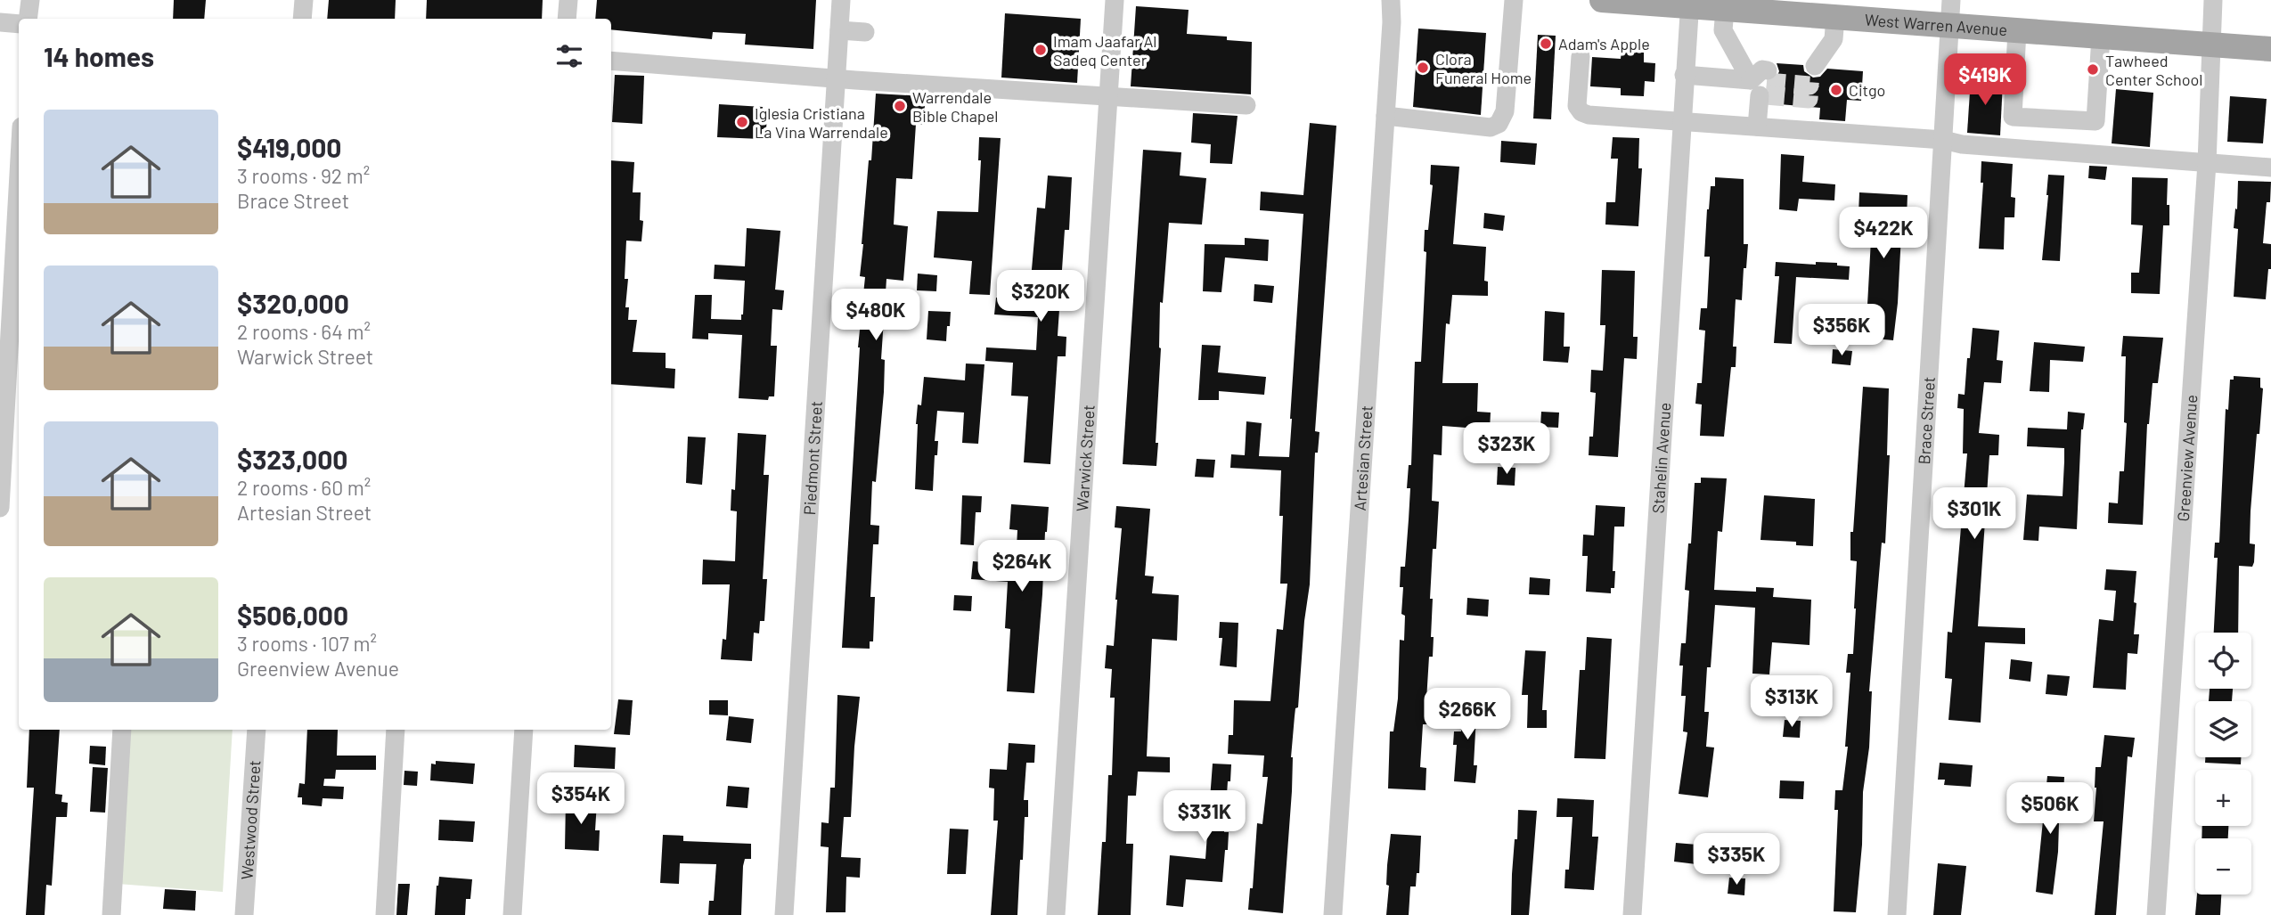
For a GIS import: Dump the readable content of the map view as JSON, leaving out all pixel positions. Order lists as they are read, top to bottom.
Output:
{
  "streets": {
    "main road": ["West Warren Avenue"],
    "street": [
      "Brace Street",
      "Stahelin Avenue",
      "Piedmont Street",
      "Warwick Street",
      "Artesian Street",
      "Greenview Avenue",
      "Westwood Street"
    ]
  },
  "crossings": [
    ["West Warren Avenue", "Brace Street"],
    ["West Warren Avenue", "Stahelin Avenue"],
    ["West Warren Avenue", "Greenview Avenue"]
  ],
  "places": [
    "Adam's Apple",
    "Imam Jaafar Al Sadeq Center",
    "Clora Funeral Home",
    "Tawheed Center School",
    "Citgo",
    "Warrendale Bible Chapel",
    "Iglesia Cristiana La Vina Warrendale"
  ],
  "page": {
    "heading": "14 homes",
    "price": [
      "$419K",
      "$422K",
      "$320K",
      "$480K",
      "$356K",
      "$323K",
      "$301K",
      "$264K",
      "$313K",
      "$266K",
      "$354K",
      "$506K",
      "$331K",
      "$335K"
    ],
    "list": [
      {
        "name": "$419,000",
        "note": "3 rooms · 92 m² · Brace Street"
      },
      {
        "name": "$320,000",
        "note": "2 rooms · 64 m² · Warwick Street"
      },
      {
        "name": "$323,000",
        "note": "2 rooms · 60 m² · Artesian Street"
      },
      {
        "name": "$506,000",
        "note": "3 rooms · 107 m² · Greenview Avenue"
      }
    ],
    "map_buttons": ["+", "−"]
  }
}
